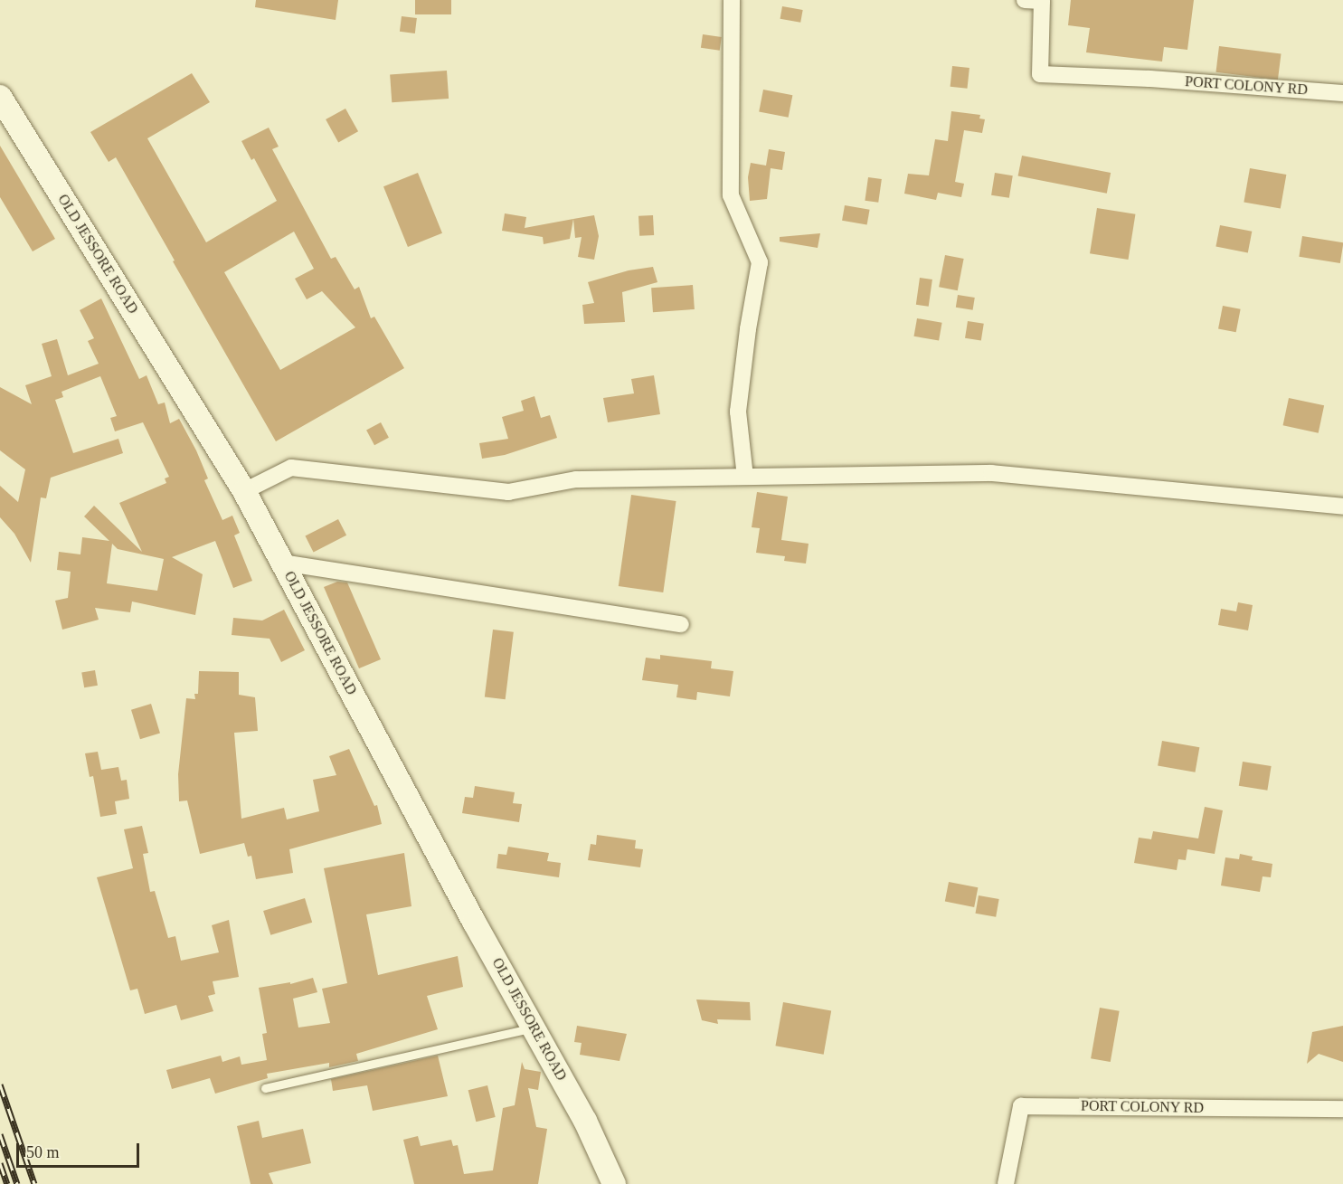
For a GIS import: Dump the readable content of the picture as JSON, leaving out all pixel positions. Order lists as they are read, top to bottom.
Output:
{
  "streets": {
    "main road": ["OLD JESSORE ROAD"],
    "street": ["PORT COLONY RD"]
  },
  "scale_bar": "50 m"
}
